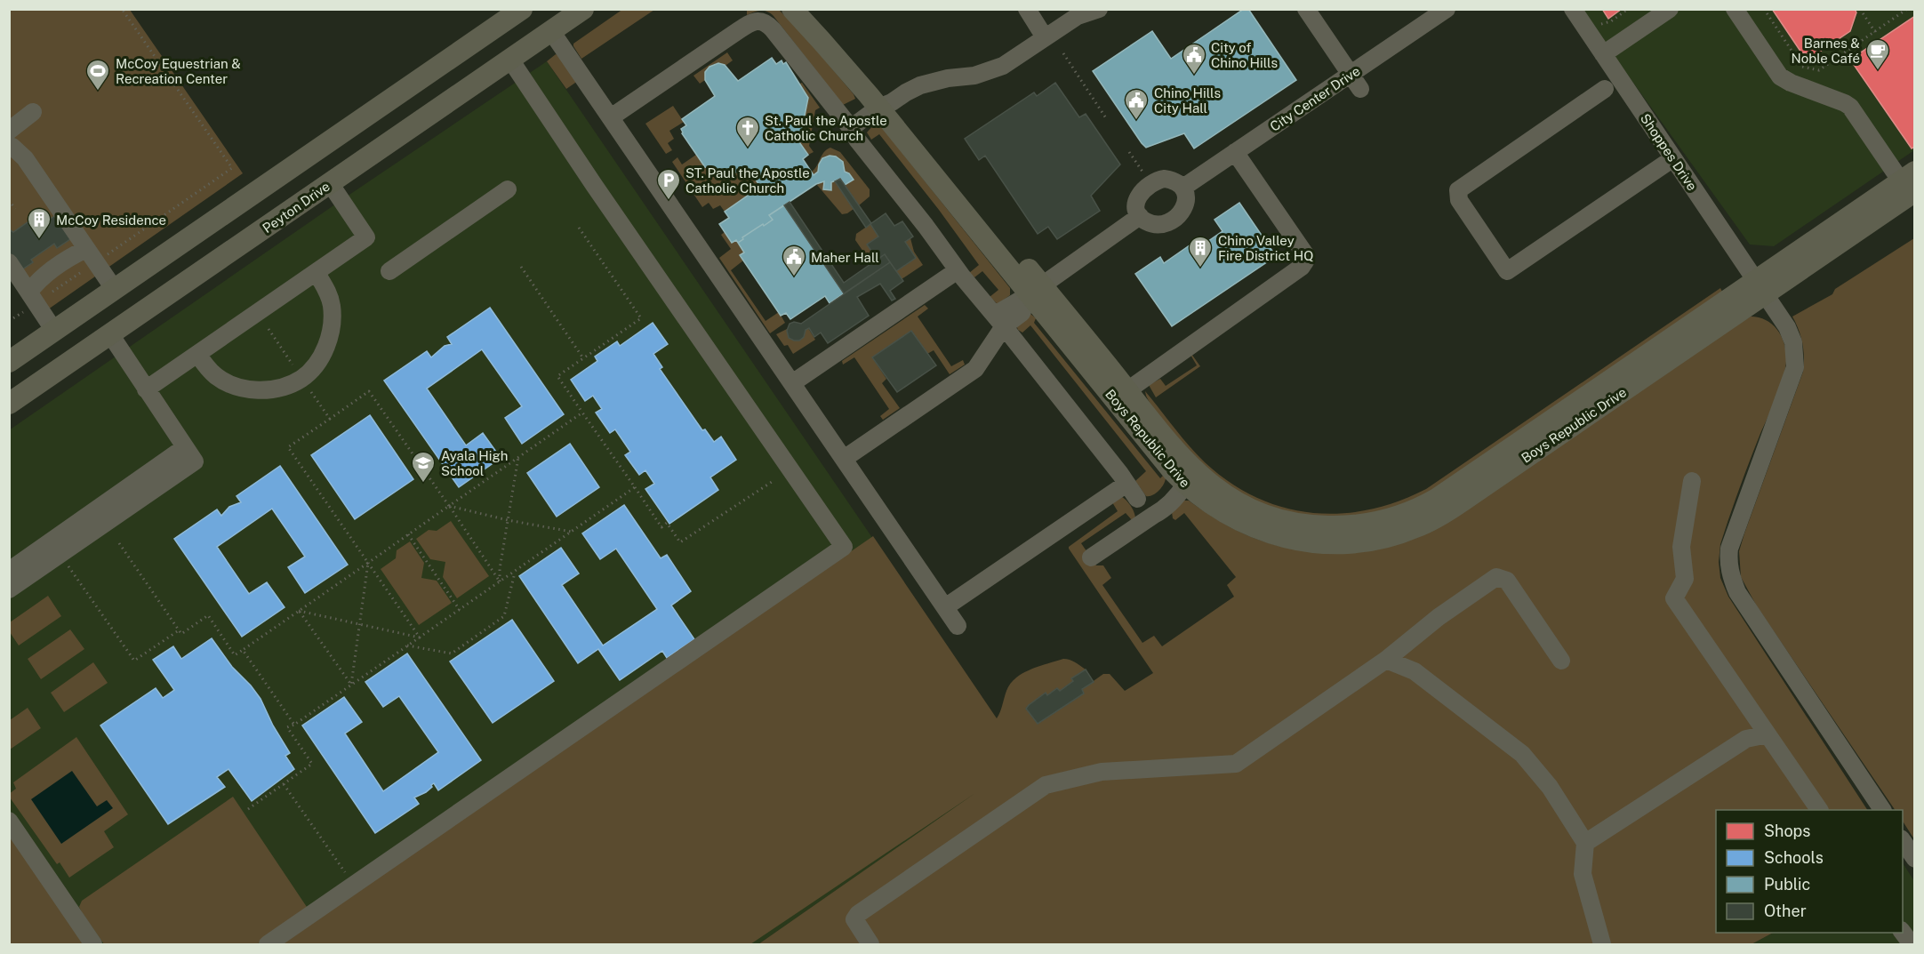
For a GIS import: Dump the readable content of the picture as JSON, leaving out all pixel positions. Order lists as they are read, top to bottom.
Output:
{
  "streets": {
    "main road": ["Peyton Drive", "Boys Republic Drive"],
    "street": ["City Center Drive", "Shoppes Drive"]
  },
  "crossings": [
    ["Shoppes Drive", "Boys Republic Drive"]
  ],
  "places": {
    "cafe": ["Barnes & Noble Café"],
    "public building": ["City of Chino Hills", "Chino Hills City Hall", "Maher Hall"],
    "sports": ["McCoy Equestrian & Recreation Center"],
    "church": ["St. Paul the Apostle Catholic Church"],
    "parking": ["ST. Paul the Apostle Catholic Church"],
    "building": ["McCoy Residence", "Chino Valley Fire District HQ"],
    "school or university": ["Ayala High School"]
  },
  "legend": [
    "Shops",
    "Schools",
    "Public",
    "Other"
  ]
}
